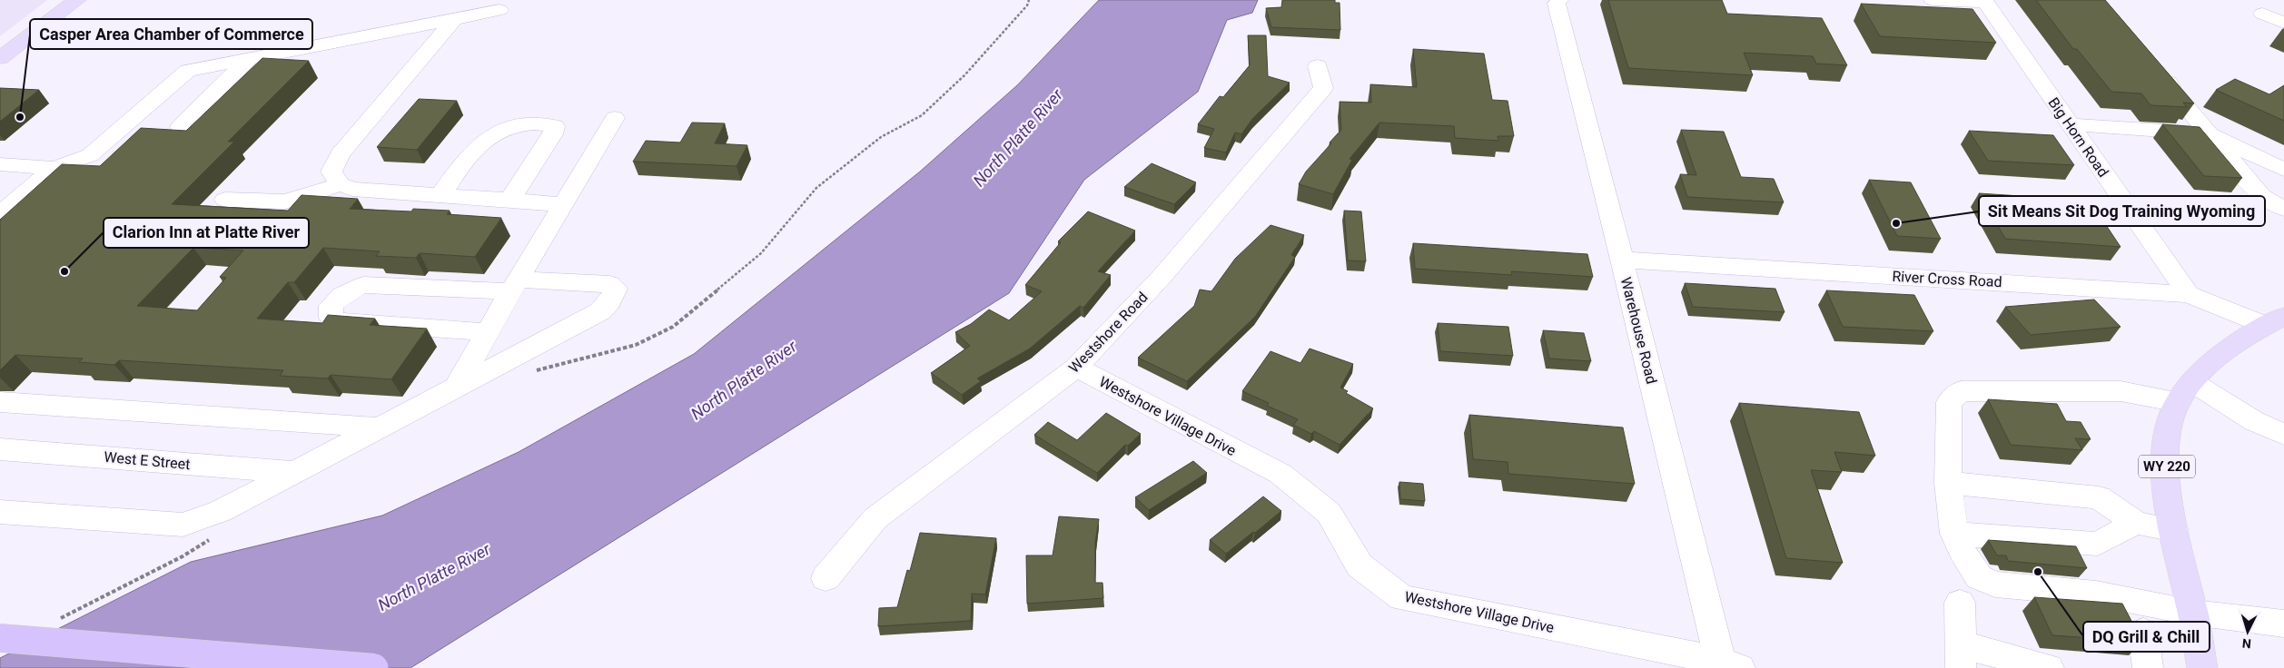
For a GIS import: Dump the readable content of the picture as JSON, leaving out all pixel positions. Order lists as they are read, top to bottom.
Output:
{
  "streets": {
    "main road": ["WY 220"],
    "street": [
      "Big Horn Road",
      "River Cross Road",
      "Warehouse Road",
      "Westshore Road",
      "Westshore Village Drive",
      "West E Street"
    ]
  },
  "crossings": [
    ["Big Horn Road", "River Cross Road"],
    ["River Cross Road", "Warehouse Road"],
    ["River Cross Road", "WY 220"],
    ["Warehouse Road", "Westshore Village Drive"],
    ["Westshore Road", "Westshore Village Drive"]
  ],
  "water": ["North Platte River"],
  "places": [
    "Casper Area Chamber of Commerce",
    "Sit Means Sit Dog Training Wyoming",
    "Clarion Inn at Platte River",
    "DQ Grill & Chill"
  ],
  "north": "bottom"
}
